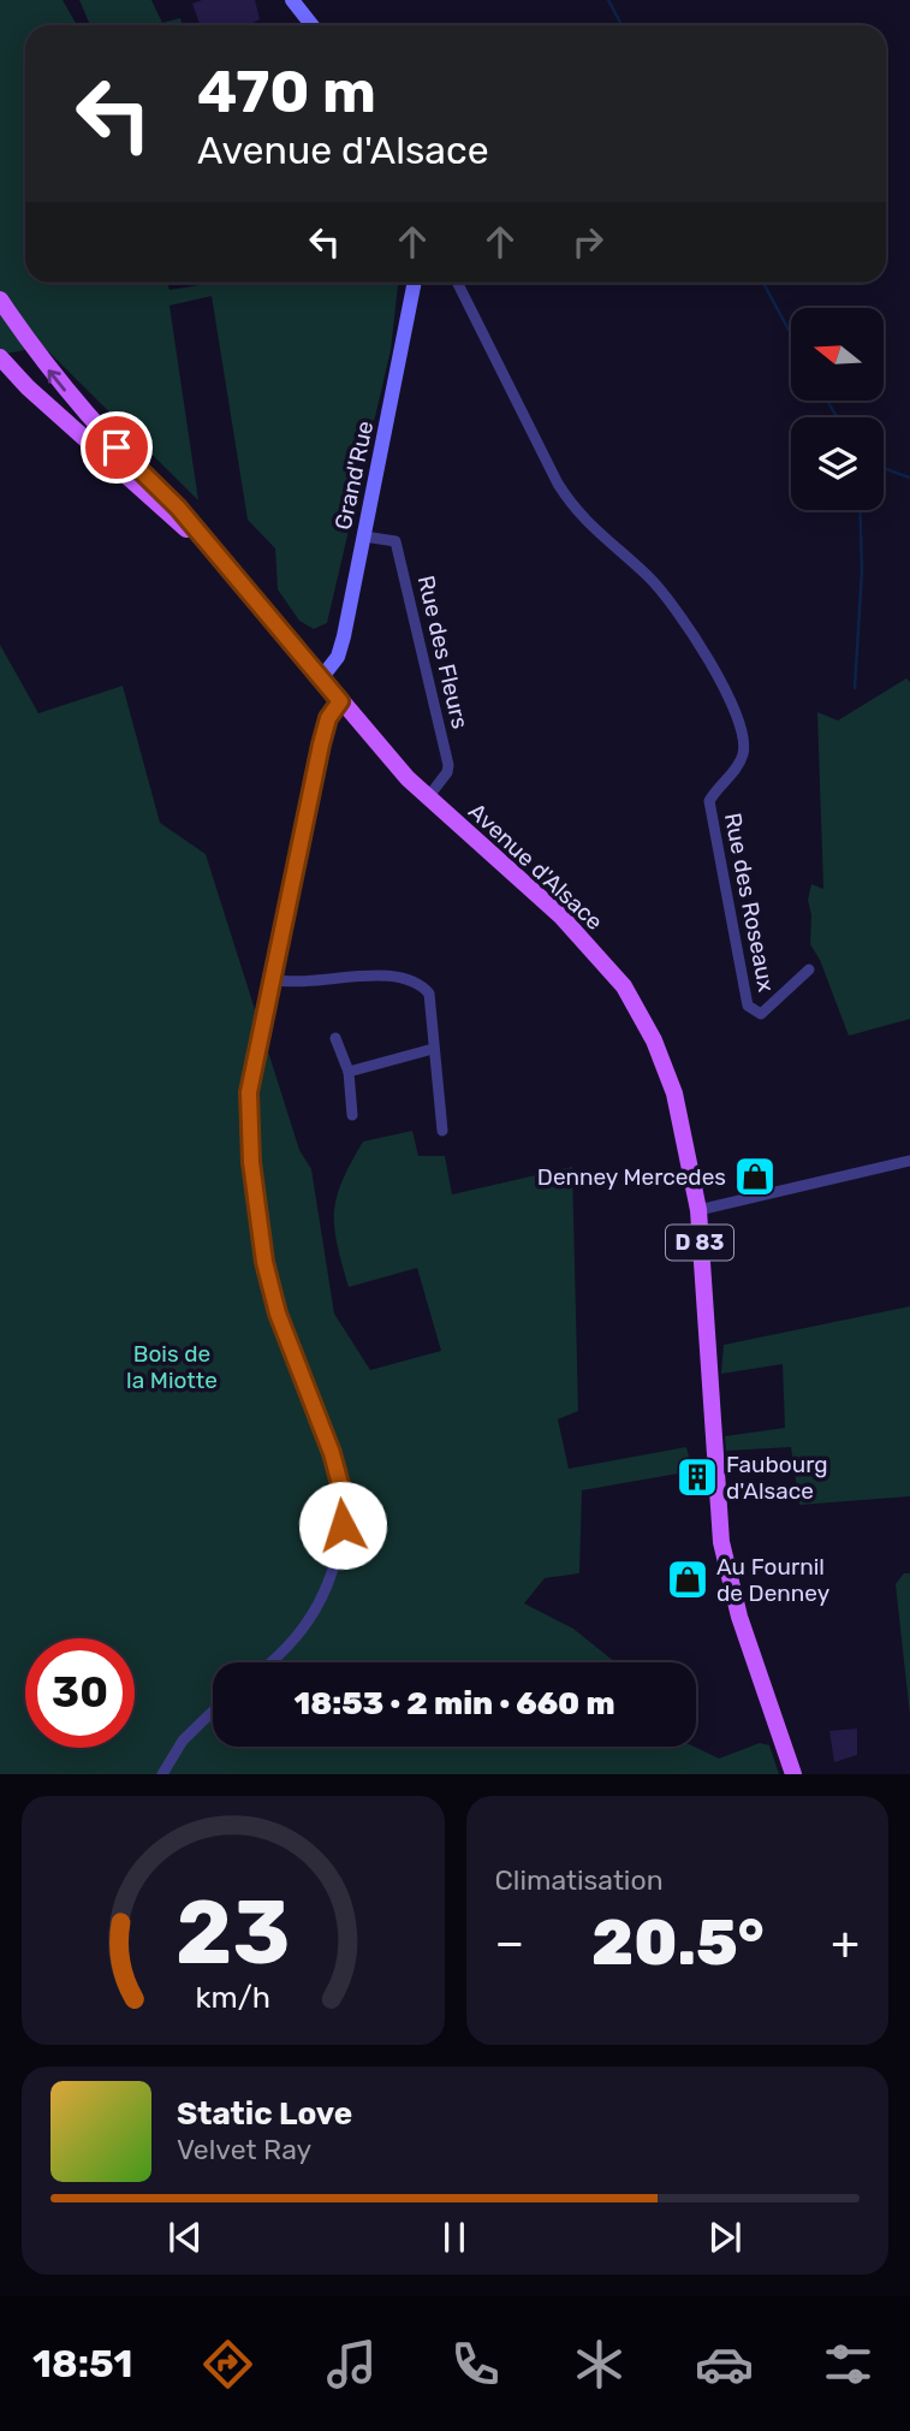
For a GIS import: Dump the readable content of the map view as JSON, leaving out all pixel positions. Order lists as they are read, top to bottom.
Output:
{
  "streets": {
    "main road": ["Avenue d'Alsace", "D 83"],
    "street": ["Grand'Rue", "Rue des Fleurs", "Rue des Roseaux"]
  },
  "crossings": [
    ["Grand'Rue", "Rue des Fleurs"],
    ["Grand'Rue", "Avenue d'Alsace"],
    ["Rue des Fleurs", "Avenue d'Alsace"]
  ],
  "parks": ["Bois de la Miotte"],
  "places": {
    "shop": ["Denney Mercedes", "Au Fournil de Denney"],
    "building": ["Faubourg d'Alsace"]
  },
  "north": "left",
  "page": {
    "turn": ["470 m", "Avenue d'Alsace"],
    "limit": "30",
    "trip": "18:53 · 2 min · 660 m",
    "tile": "Climatisation",
    "heat": ["−", "20.5°", "+"],
    "song": ["Static Love", "Velvet Ray"],
    "tabs": "18:51",
    "gauge": ["23", "km/h"]
  }
}
